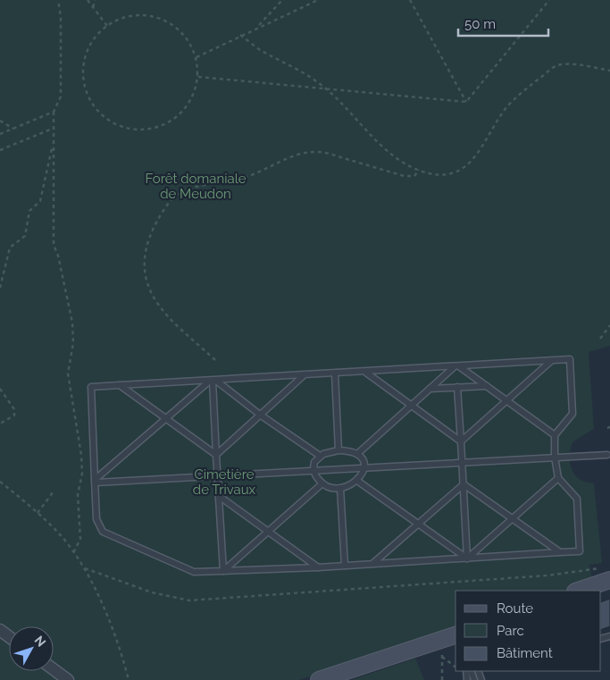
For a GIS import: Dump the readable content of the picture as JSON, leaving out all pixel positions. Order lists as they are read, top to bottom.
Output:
{
  "parks": ["Forêt domaniale de Meudon", "Cimetière de Trivaux"],
  "legend": ["Route", "Parc", "Bâtiment"],
  "scale_bar": "50 m",
  "north": "top right"
}
